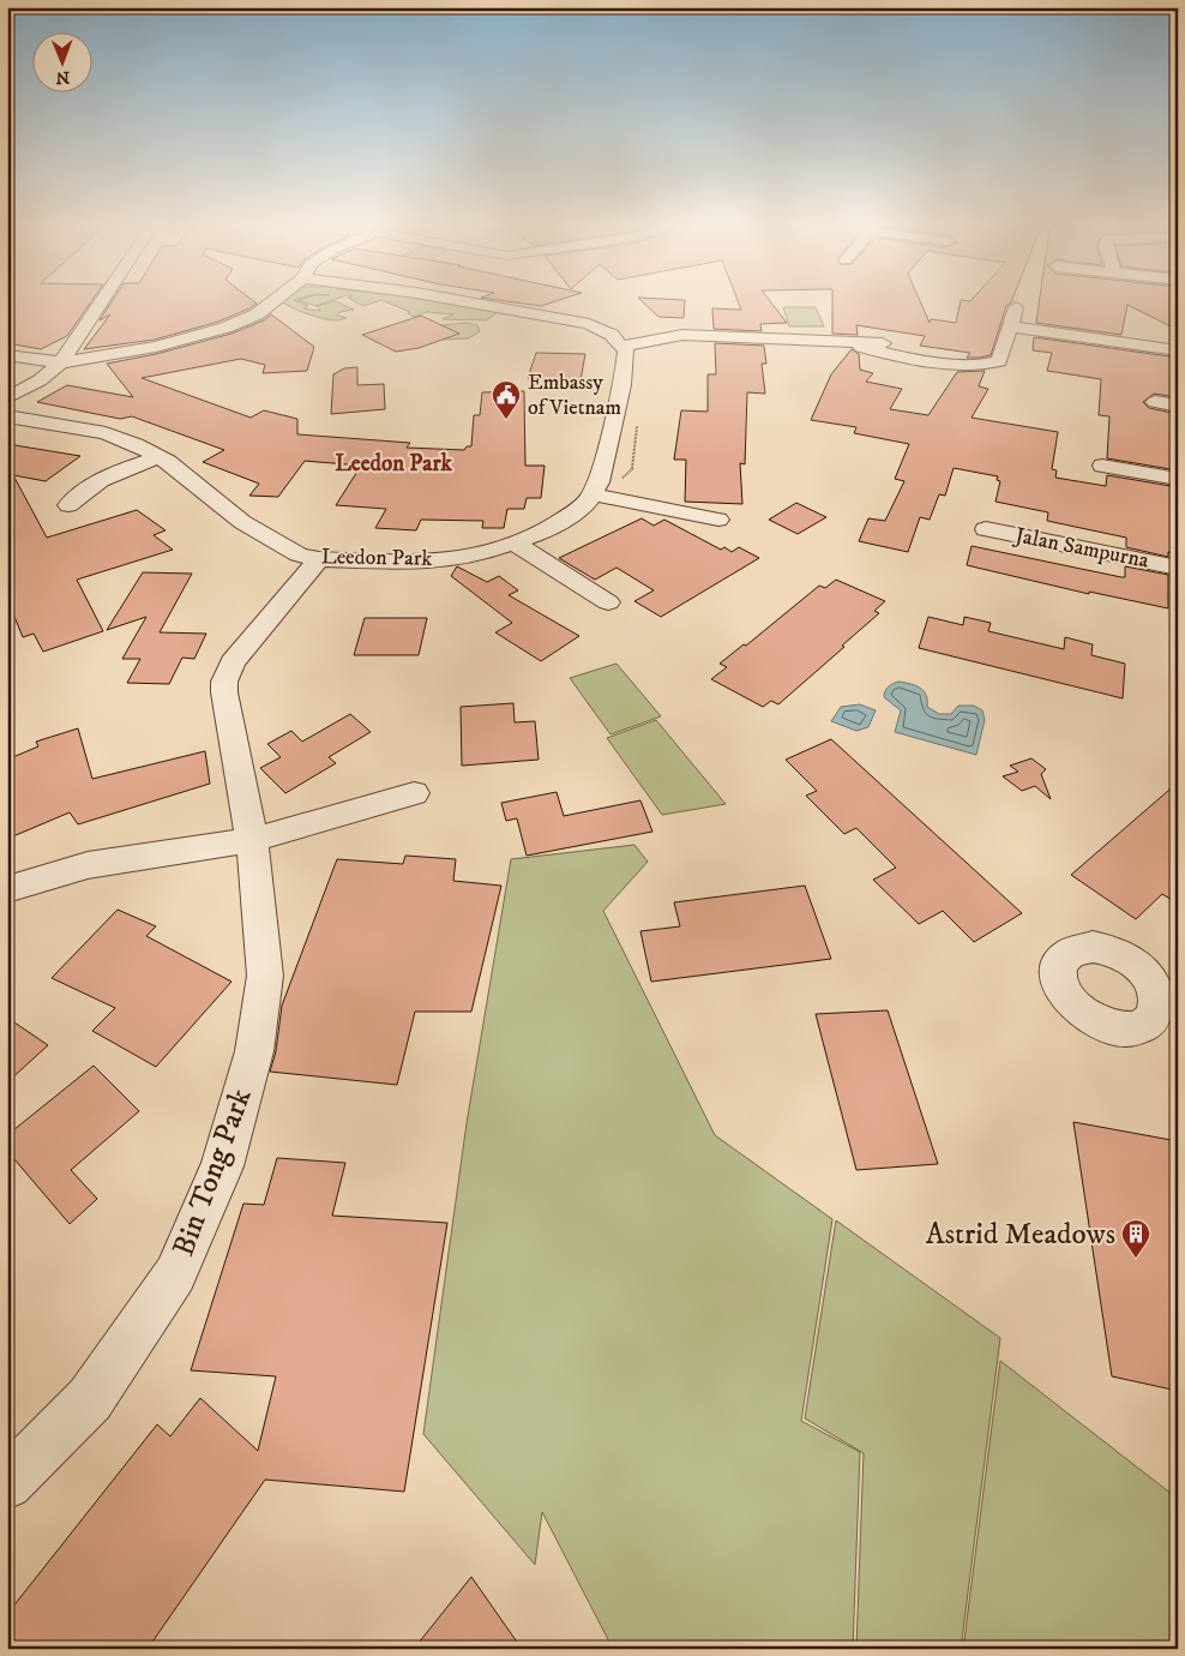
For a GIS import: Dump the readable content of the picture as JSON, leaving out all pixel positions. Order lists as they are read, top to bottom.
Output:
{
  "streets": {
    "street": ["Jalan Sampurna", "Leedon Park", "Bin Tong Park"]
  },
  "crossings": [
    ["Leedon Park", "Bin Tong Park"]
  ],
  "districts": ["Leedon Park"],
  "places": {
    "public building": ["Embassy of Vietnam"],
    "building": ["Astrid Meadows"]
  },
  "north": "bottom"
}
